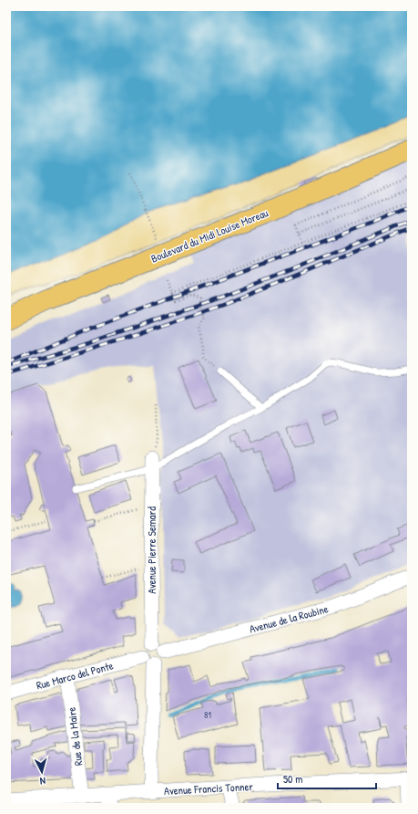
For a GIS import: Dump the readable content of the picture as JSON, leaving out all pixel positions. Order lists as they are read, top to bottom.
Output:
{
  "streets": {
    "main road": ["Boulevard du Midi Louise Moreau"],
    "street": [
      "Avenue Pierre Semard",
      "Avenue de la Roubine",
      "Rue Marco del Ponte",
      "Rue de la Maire",
      "Avenue Francis Tonner"
    ]
  },
  "crossings": [
    ["Avenue Pierre Semard", "Avenue de la Roubine"],
    ["Avenue Pierre Semard", "Rue Marco del Ponte"],
    ["Avenue de la Roubine", "Rue Marco del Ponte"],
    ["Rue Marco del Ponte", "Rue de la Maire"],
    ["Rue de la Maire", "Avenue Francis Tonner"]
  ],
  "house_numbers": ["81"],
  "scale_bar": "50 m",
  "north": "bottom"
}
